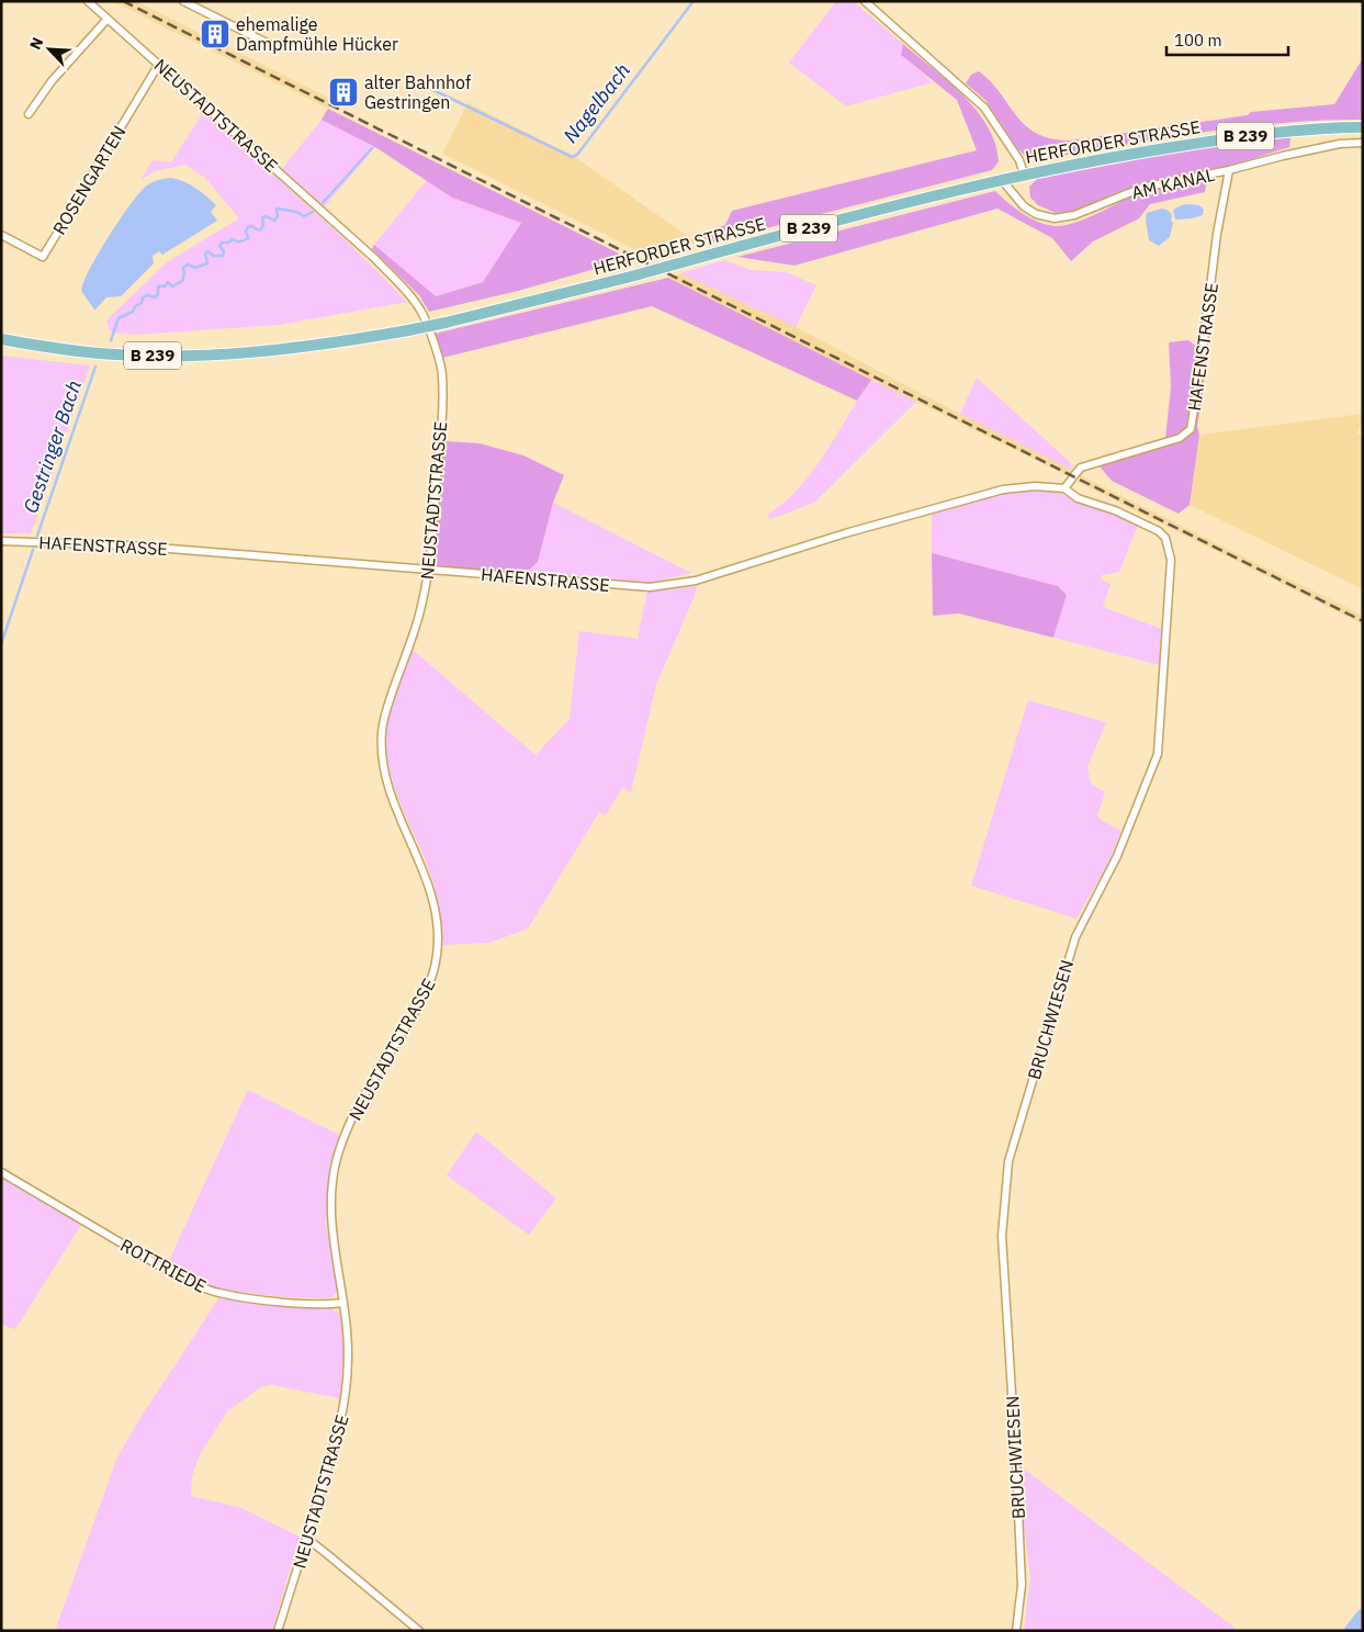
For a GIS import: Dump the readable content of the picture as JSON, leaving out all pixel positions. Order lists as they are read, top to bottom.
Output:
{
  "streets": {
    "main road": ["B 239", "HERFORDER STRASSE"],
    "street": [
      "NEUSTADTSTRASSE",
      "ROSENGARTEN",
      "AM KANAL",
      "HAFENSTRASSE",
      "BRUCHWIESEN",
      "ROTTRIEDE"
    ]
  },
  "crossings": [
    ["NEUSTADTSTRASSE", "ROSENGARTEN"],
    ["NEUSTADTSTRASSE", "HAFENSTRASSE"],
    ["NEUSTADTSTRASSE", "ROTTRIEDE"],
    ["HERFORDER STRASSE", "AM KANAL"],
    ["AM KANAL", "HAFENSTRASSE"],
    ["HAFENSTRASSE", "BRUCHWIESEN"]
  ],
  "water": ["Nagelbach", "Gestringer Bach"],
  "places": {
    "building": ["ehemalige Dampfmühle Hücker", "alter Bahnhof Gestringen"]
  },
  "scale_bar": "100 m",
  "north": "top left"
}
